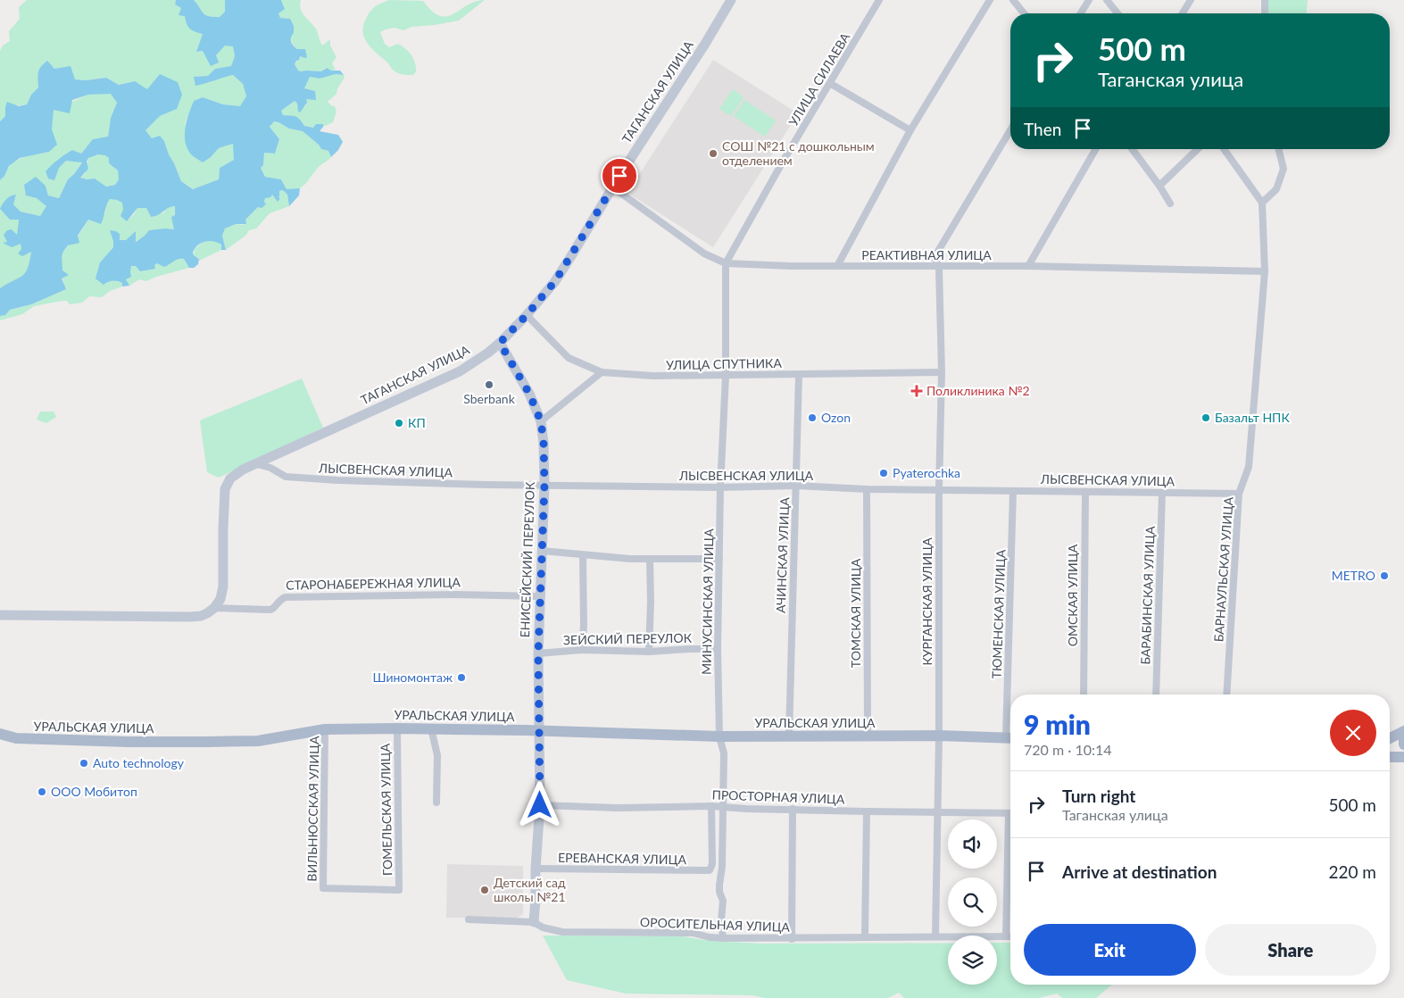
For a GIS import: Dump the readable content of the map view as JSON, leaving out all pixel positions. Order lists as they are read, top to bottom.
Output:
{
  "streets": {
    "main road": [
      "ТАГАНСКАЯ УЛИЦА",
      "ЕНИСЕЙСКИЙ ПЕРЕУЛОК",
      "СТАРОНАБЕРЕЖНАЯ УЛИЦА",
      "УРАЛЬСКАЯ УЛИЦА"
    ],
    "street": [
      "УЛИЦА СИЛАЕВА",
      "РЕАКТИВНАЯ УЛИЦА",
      "УЛИЦА СПУТНИКА",
      "ЛЫСВЕНСКАЯ УЛИЦА",
      "АЧИНСКАЯ УЛИЦА",
      "БАРНАУЛЬСКАЯ УЛИЦА",
      "ОМСКАЯ УЛИЦА",
      "БАРАБИНСКАЯ УЛИЦА",
      "МИНУСИНСКАЯ УЛИЦА",
      "КУРГАНСКАЯ УЛИЦА",
      "ТОМСКАЯ УЛИЦА",
      "ТЮМЕНСКАЯ УЛИЦА",
      "ЗЕЙСКИЙ ПЕРЕУЛОК",
      "ПРОСТОРНАЯ УЛИЦА",
      "ВИЛЬНЮССКАЯ УЛИЦА",
      "ГОМЕЛЬСКАЯ УЛИЦА",
      "ЕРЕВАНСКАЯ УЛИЦА",
      "ОРОСИТЕЛЬНАЯ УЛИЦА"
    ]
  },
  "crossings": [
    ["УЛИЦА СИЛАЕВА", "РЕАКТИВНАЯ УЛИЦА"],
    ["УЛИЦА СИЛАЕВА", "МИНУСИНСКАЯ УЛИЦА"],
    ["ТАГАНСКАЯ УЛИЦА", "РЕАКТИВНАЯ УЛИЦА"],
    ["ТАГАНСКАЯ УЛИЦА", "УЛИЦА СПУТНИКА"],
    ["ТАГАНСКАЯ УЛИЦА", "ЛЫСВЕНСКАЯ УЛИЦА"],
    ["ТАГАНСКАЯ УЛИЦА", "ЕНИСЕЙСКИЙ ПЕРЕУЛОК"],
    ["ТАГАНСКАЯ УЛИЦА", "СТАРОНАБЕРЕЖНАЯ УЛИЦА"],
    ["РЕАКТИВНАЯ УЛИЦА", "БАРНАУЛЬСКАЯ УЛИЦА"],
    ["РЕАКТИВНАЯ УЛИЦА", "МИНУСИНСКАЯ УЛИЦА"],
    ["РЕАКТИВНАЯ УЛИЦА", "КУРГАНСКАЯ УЛИЦА"],
    ["УЛИЦА СПУТНИКА", "АЧИНСКАЯ УЛИЦА"],
    ["УЛИЦА СПУТНИКА", "МИНУСИНСКАЯ УЛИЦА"],
    ["УЛИЦА СПУТНИКА", "КУРГАНСКАЯ УЛИЦА"],
    ["ЛЫСВЕНСКАЯ УЛИЦА", "АЧИНСКАЯ УЛИЦА"],
    ["ЛЫСВЕНСКАЯ УЛИЦА", "ЕНИСЕЙСКИЙ ПЕРЕУЛОК"],
    ["ЛЫСВЕНСКАЯ УЛИЦА", "БАРНАУЛЬСКАЯ УЛИЦА"],
    ["ЛЫСВЕНСКАЯ УЛИЦА", "ОМСКАЯ УЛИЦА"],
    ["ЛЫСВЕНСКАЯ УЛИЦА", "БАРАБИНСКАЯ УЛИЦА"],
    ["ЛЫСВЕНСКАЯ УЛИЦА", "МИНУСИНСКАЯ УЛИЦА"],
    ["ЛЫСВЕНСКАЯ УЛИЦА", "КУРГАНСКАЯ УЛИЦА"],
    ["ЛЫСВЕНСКАЯ УЛИЦА", "ТОМСКАЯ УЛИЦА"],
    ["ЛЫСВЕНСКАЯ УЛИЦА", "ТЮМЕНСКАЯ УЛИЦА"],
    ["АЧИНСКАЯ УЛИЦА", "УРАЛЬСКАЯ УЛИЦА"],
    ["ЕНИСЕЙСКИЙ ПЕРЕУЛОК", "СТАРОНАБЕРЕЖНАЯ УЛИЦА"],
    ["ЕНИСЕЙСКИЙ ПЕРЕУЛОК", "ЗЕЙСКИЙ ПЕРЕУЛОК"],
    ["ЕНИСЕЙСКИЙ ПЕРЕУЛОК", "УРАЛЬСКАЯ УЛИЦА"],
    ["ЕНИСЕЙСКИЙ ПЕРЕУЛОК", "ПРОСТОРНАЯ УЛИЦА"],
    ["ЕНИСЕЙСКИЙ ПЕРЕУЛОК", "ЕРЕВАНСКАЯ УЛИЦА"],
    ["ЕНИСЕЙСКИЙ ПЕРЕУЛОК", "ОРОСИТЕЛЬНАЯ УЛИЦА"],
    ["МИНУСИНСКАЯ УЛИЦА", "ЗЕЙСКИЙ ПЕРЕУЛОК"],
    ["МИНУСИНСКАЯ УЛИЦА", "УРАЛЬСКАЯ УЛИЦА"],
    ["МИНУСИНСКАЯ УЛИЦА", "ПРОСТОРНАЯ УЛИЦА"],
    ["МИНУСИНСКАЯ УЛИЦА", "ОРОСИТЕЛЬНАЯ УЛИЦА"],
    ["КУРГАНСКАЯ УЛИЦА", "УРАЛЬСКАЯ УЛИЦА"],
    ["КУРГАНСКАЯ УЛИЦА", "ПРОСТОРНАЯ УЛИЦА"],
    ["КУРГАНСКАЯ УЛИЦА", "ОРОСИТЕЛЬНАЯ УЛИЦА"],
    ["ТОМСКАЯ УЛИЦА", "УРАЛЬСКАЯ УЛИЦА"],
    ["УРАЛЬСКАЯ УЛИЦА", "ВИЛЬНЮССКАЯ УЛИЦА"],
    ["УРАЛЬСКАЯ УЛИЦА", "ГОМЕЛЬСКАЯ УЛИЦА"],
    ["ПРОСТОРНАЯ УЛИЦА", "ЕРЕВАНСКАЯ УЛИЦА"],
    ["ВИЛЬНЮССКАЯ УЛИЦА", "ГОМЕЛЬСКАЯ УЛИЦА"]
  ],
  "places": {
    "other": [
      "СОШ №21 с дошкольным отделением",
      "Sberbank",
      "Ozon",
      "Базальт НПК",
      "КП",
      "Pyaterochka",
      "METRO",
      "Шиномонтаж",
      "Auto technology",
      "ООО Мобитоп",
      "Детский сад школы №21"
    ],
    "health": ["Поликлиника №2"]
  },
  "page": {
    "turn": ["500 m", "Таганская улица"],
    "then": "Then",
    "heading": ["9 min", "720 m · 10:14"],
    "list": [
      {
        "name": "Turn right",
        "note": "Таганская улица",
        "value": "500 m"
      },
      {
        "name": "Arrive at destination",
        "value": "220 m"
      }
    ],
    "buttons": ["Exit", "Share"]
  }
}
